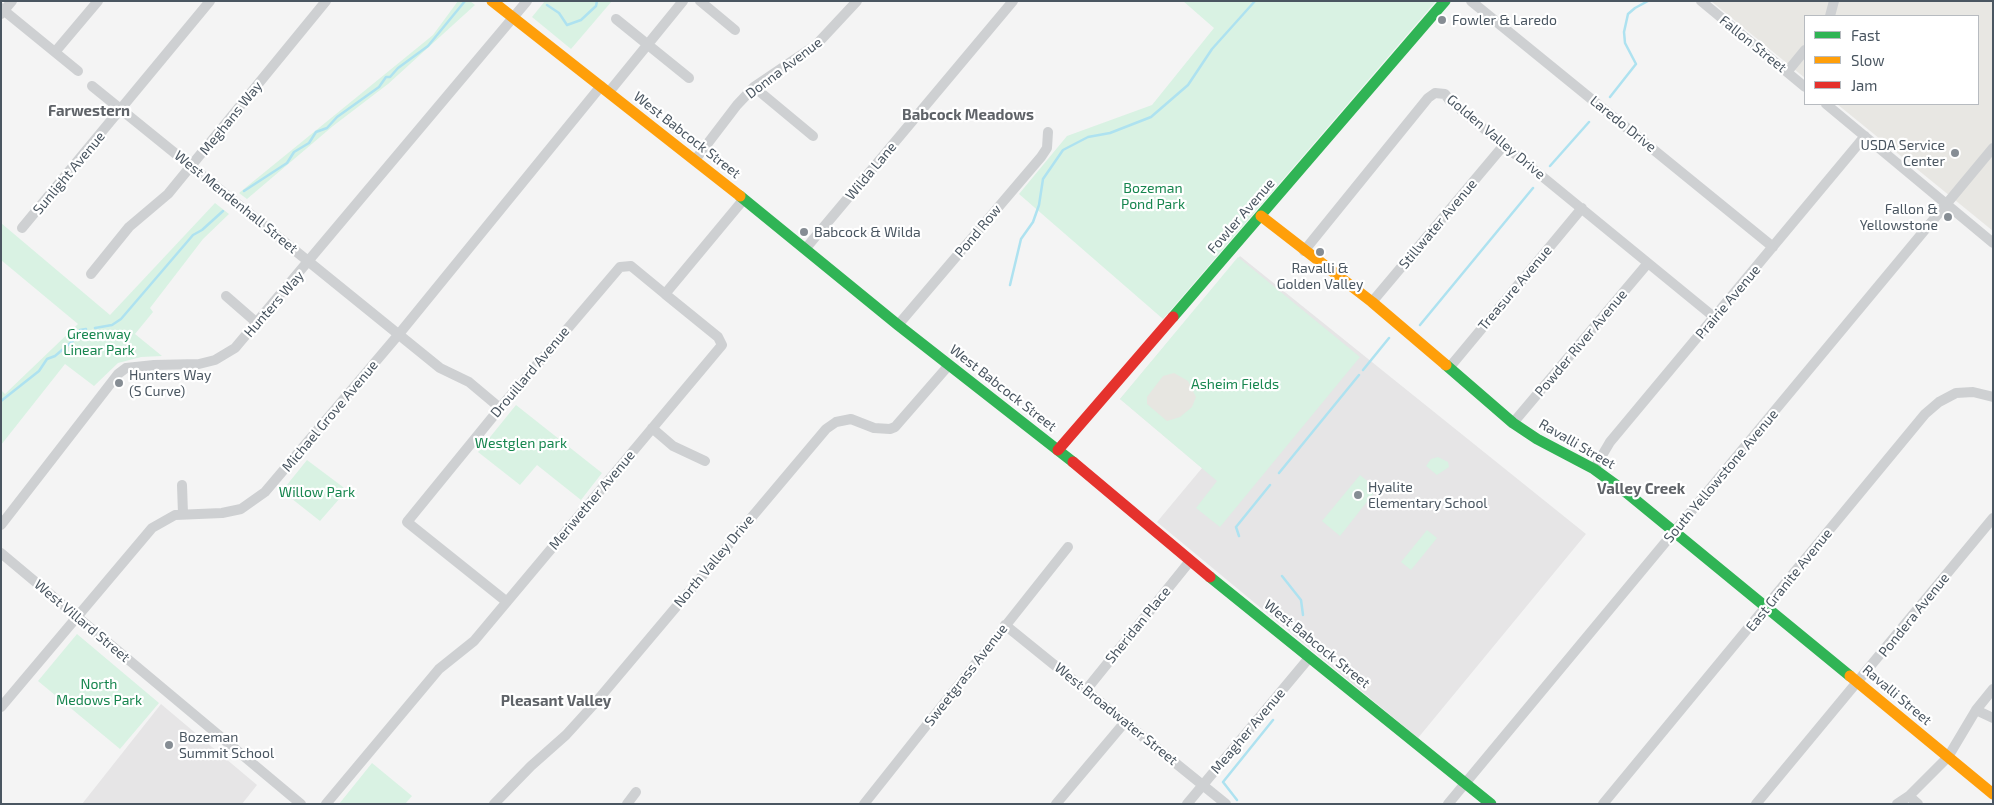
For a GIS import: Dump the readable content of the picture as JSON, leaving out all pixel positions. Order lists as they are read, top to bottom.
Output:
{
  "streets": {
    "street": [
      "Fallon Street",
      "Donna Avenue",
      "Meghans Way",
      "Laredo Drive",
      "West Babcock Street",
      "Golden Valley Drive",
      "Wilda Lane",
      "Sunlight Avenue",
      "West Mendenhall Street",
      "Fowler Avenue",
      "Stillwater Avenue",
      "Pond Row",
      "Treasure Avenue",
      "Prairie Avenue",
      "Hunters Way",
      "Powder River Avenue",
      "Drouillard Avenue",
      "Michael Grove Avenue",
      "Ravalli Street",
      "South Yellowstone Avenue",
      "Meriwether Avenue",
      "North Valley Drive",
      "East Granite Avenue",
      "Pondera Avenue",
      "West Villard Street",
      "Sheridan Place",
      "Sweetgrass Avenue",
      "West Broadwater Street",
      "Meagher Avenue"
    ]
  },
  "crossings": [
    ["Donna Avenue", "West Babcock Street"],
    ["Meghans Way", "West Mendenhall Street"],
    ["Laredo Drive", "Prairie Avenue"],
    ["West Babcock Street", "Wilda Lane"],
    ["West Babcock Street", "Fowler Avenue"],
    ["West Babcock Street", "Pond Row"],
    ["West Babcock Street", "Hunters Way"],
    ["West Babcock Street", "Michael Grove Avenue"],
    ["West Babcock Street", "South Yellowstone Avenue"],
    ["West Babcock Street", "North Valley Drive"],
    ["West Babcock Street", "Sheridan Place"],
    ["West Babcock Street", "Meagher Avenue"],
    ["Golden Valley Drive", "Stillwater Avenue"],
    ["Golden Valley Drive", "Treasure Avenue"],
    ["Golden Valley Drive", "Prairie Avenue"],
    ["Golden Valley Drive", "Powder River Avenue"],
    ["Golden Valley Drive", "Ravalli Street"],
    ["Sunlight Avenue", "West Mendenhall Street"],
    ["West Mendenhall Street", "Hunters Way"],
    ["West Mendenhall Street", "Drouillard Avenue"],
    ["West Mendenhall Street", "Michael Grove Avenue"],
    ["Fowler Avenue", "Ravalli Street"],
    ["Stillwater Avenue", "Ravalli Street"],
    ["Treasure Avenue", "Ravalli Street"],
    ["Prairie Avenue", "Ravalli Street"],
    ["Powder River Avenue", "Ravalli Street"],
    ["Drouillard Avenue", "Meriwether Avenue"],
    ["Michael Grove Avenue", "West Villard Street"],
    ["Ravalli Street", "South Yellowstone Avenue"],
    ["Ravalli Street", "East Granite Avenue"],
    ["Ravalli Street", "Pondera Avenue"],
    ["Sheridan Place", "West Broadwater Street"],
    ["Sweetgrass Avenue", "West Broadwater Street"],
    ["West Broadwater Street", "Meagher Avenue"]
  ],
  "districts": [
    "Farwestern",
    "Babcock Meadows",
    "Valley Creek",
    "Pleasant Valley"
  ],
  "parks": [
    "Bozeman Pond Park",
    "Greenway Linear Park",
    "Asheim Fields",
    "Westglen park",
    "Willow Park",
    "North Medows Park"
  ],
  "places": [
    "Fowler & Laredo",
    "USDA Service Center",
    "Fallon & Yellowstone",
    "Babcock & Wilda",
    "Ravalli & Golden Valley",
    "Hunters Way (S Curve)",
    "Hyalite Elementary School",
    "Bozeman Summit School"
  ],
  "legend": ["Fast", "Slow", "Jam"]
}
